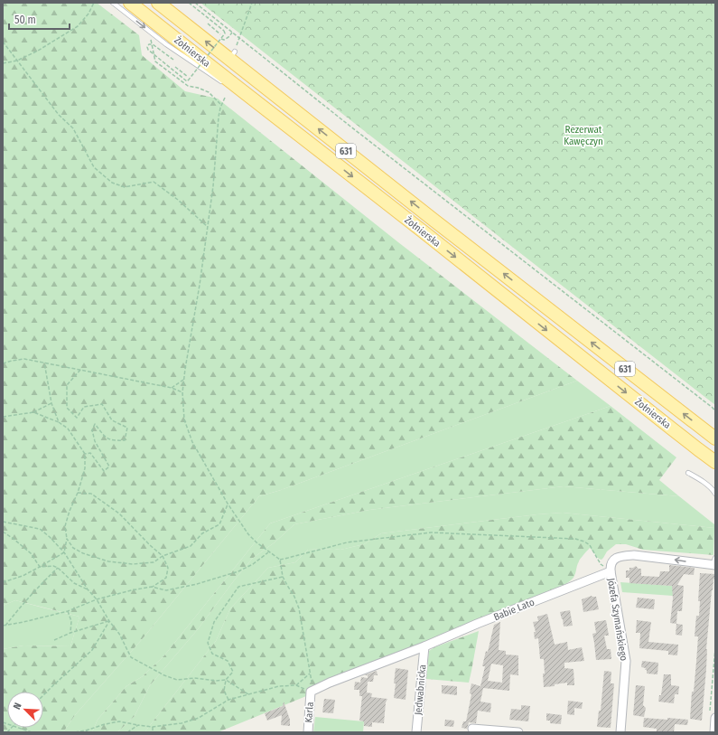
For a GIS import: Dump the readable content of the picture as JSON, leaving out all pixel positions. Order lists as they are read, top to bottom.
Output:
{
  "streets": {
    "main road": ["Żołnierska", "631"],
    "street": [
      "Babie Lato",
      "Józefa Szymańskiego",
      "Jedwabnicka",
      "Karla"
    ]
  },
  "crossings": [
    ["Babie Lato", "Józefa Szymańskiego"],
    ["Babie Lato", "Jedwabnicka"],
    ["Babie Lato", "Karla"]
  ],
  "parks": ["Rezerwat Kawęczyn"],
  "scale_bar": "50 m",
  "north": "top left"
}
